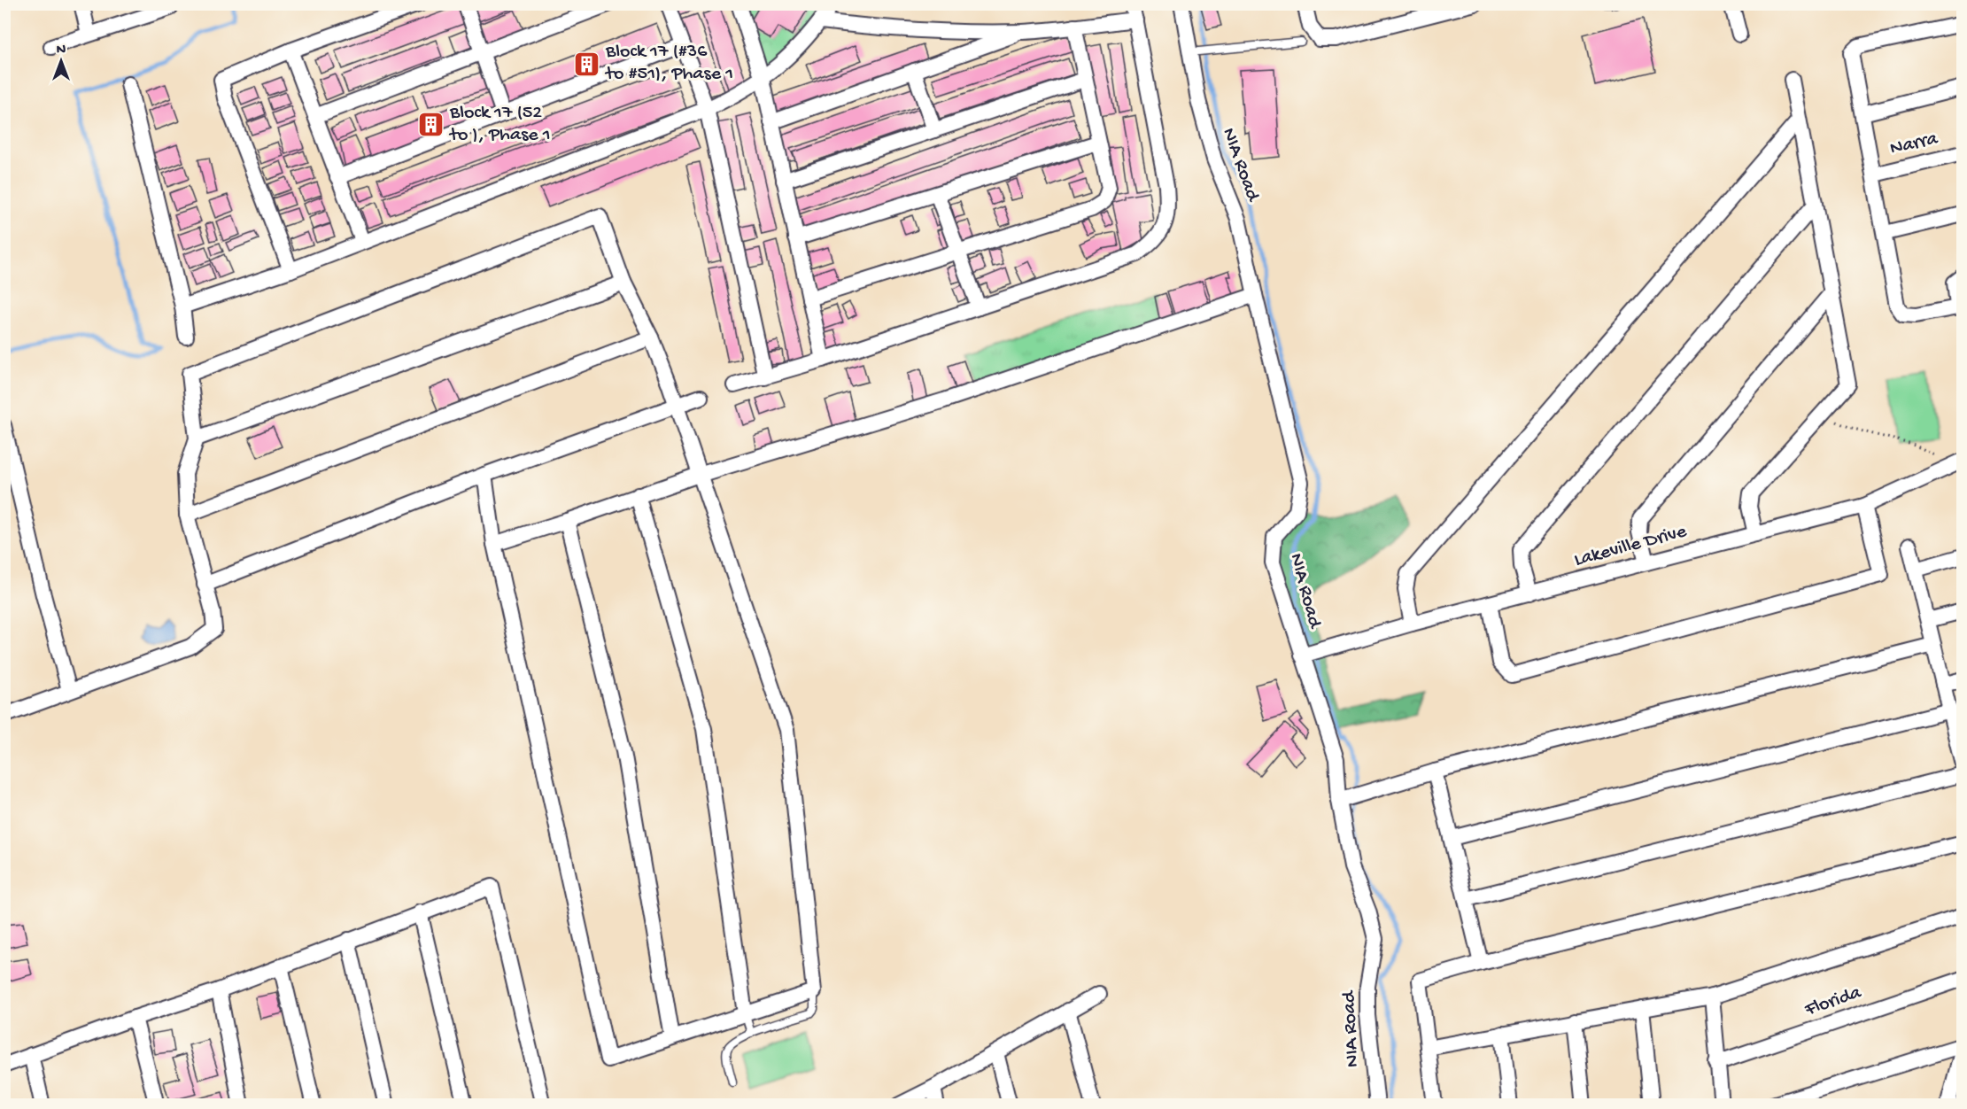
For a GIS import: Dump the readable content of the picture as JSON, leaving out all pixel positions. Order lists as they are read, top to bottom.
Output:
{
  "streets": {
    "street": [
      "Narra",
      "NIA Road",
      "Lakeville Drive",
      "Florida"
    ]
  },
  "crossings": [
    ["NIA Road", "Lakeville Drive"]
  ],
  "places": {
    "building": ["Block 17 (#36 to #51), Phase 1", "Block 17 (52 to ), Phase 1"]
  },
  "north": "top"
}
